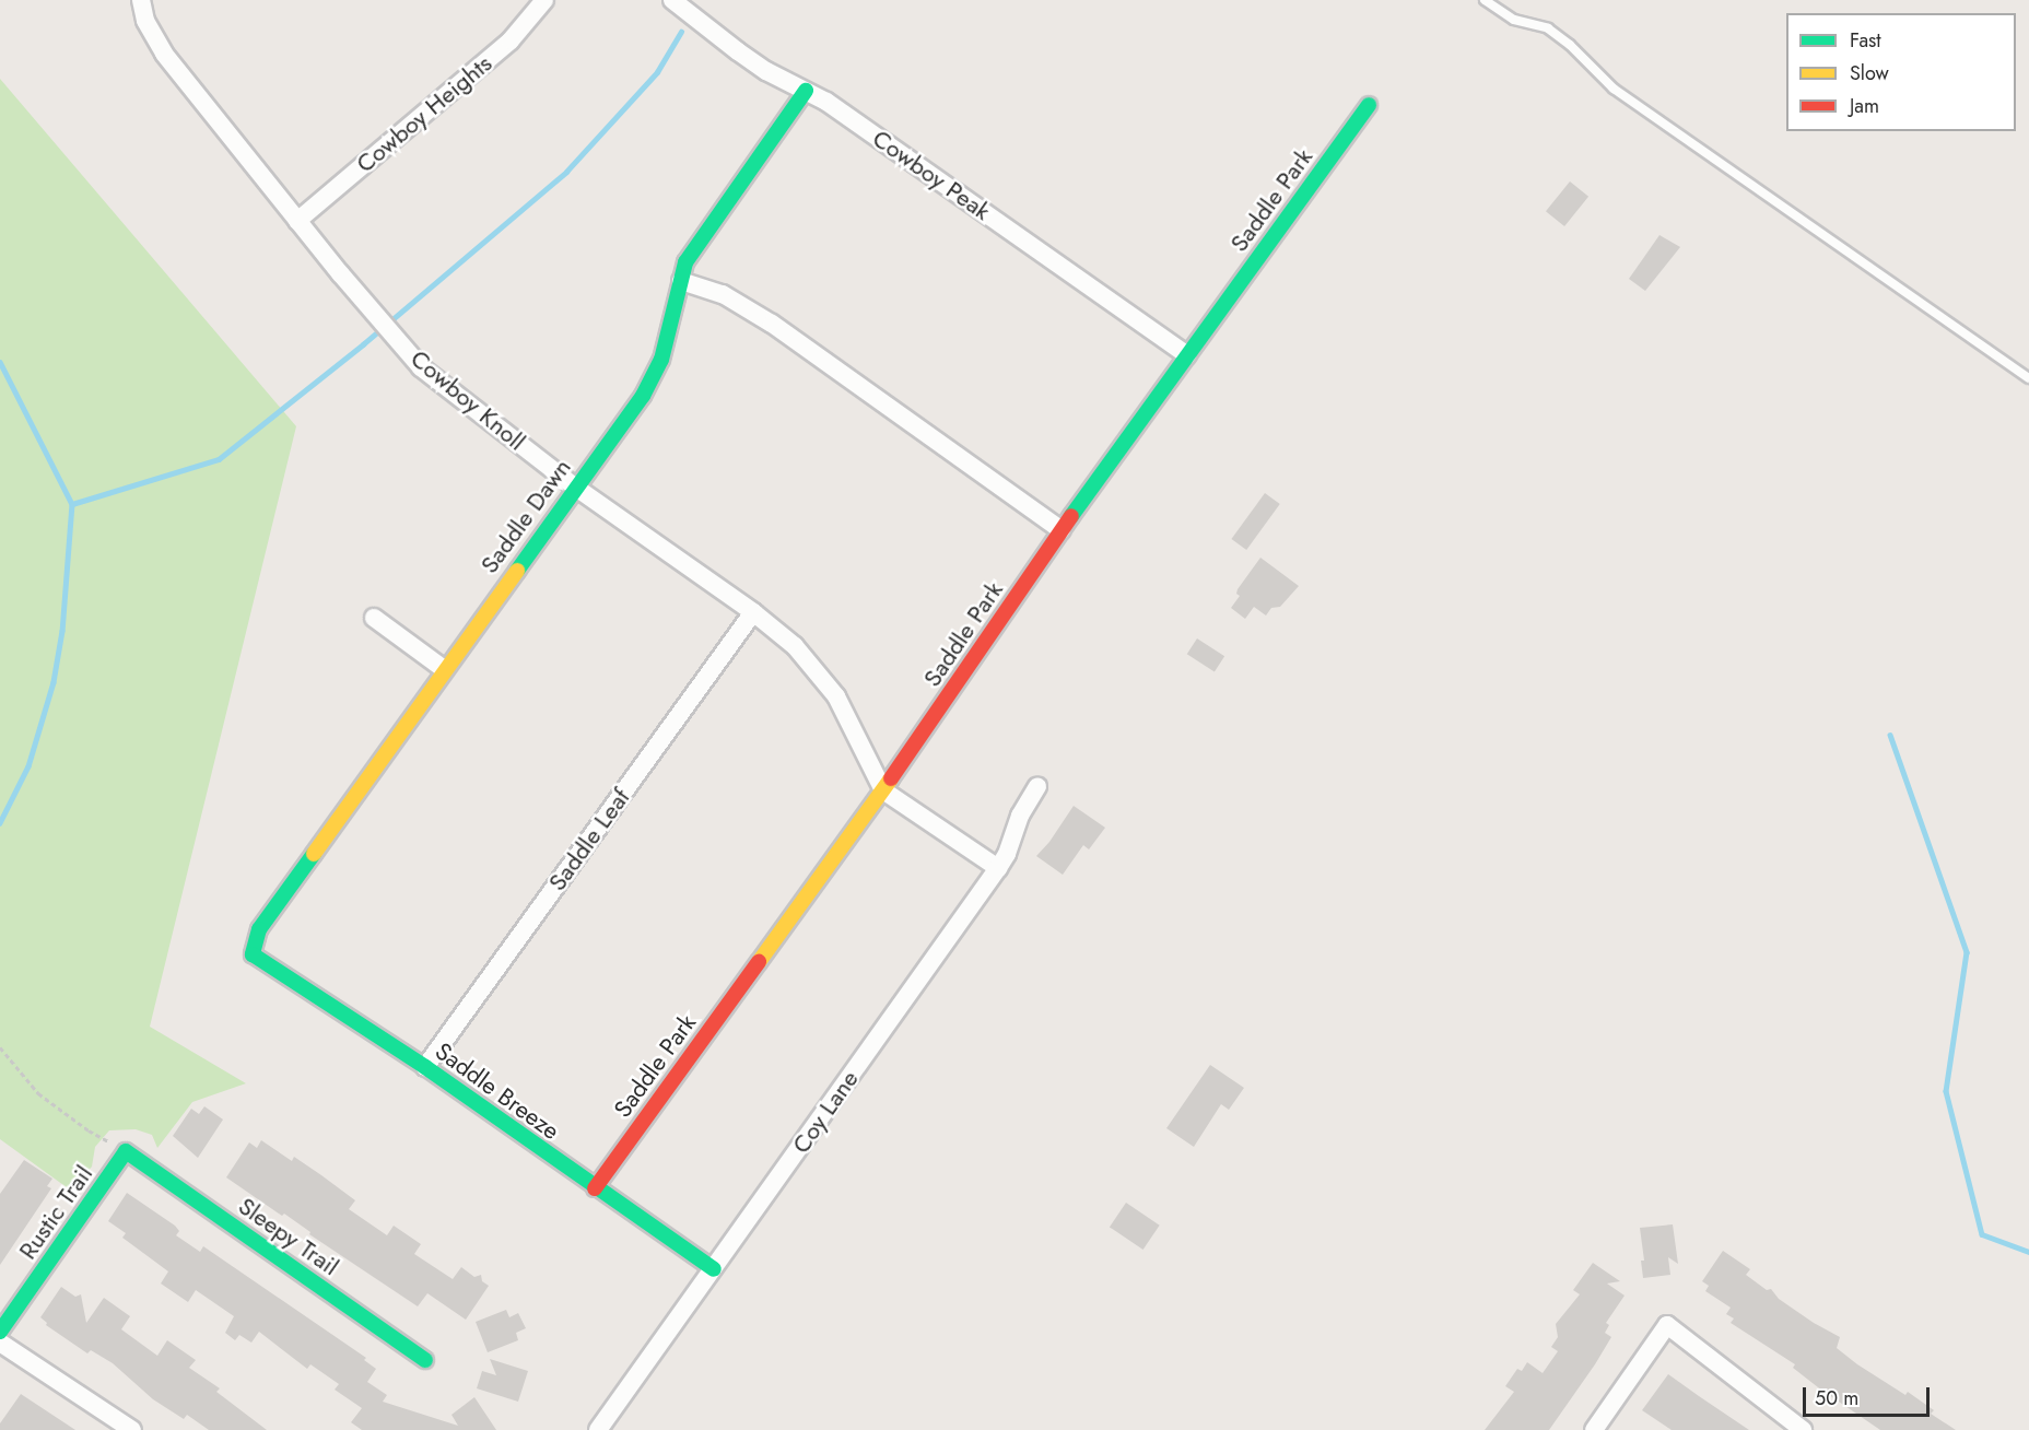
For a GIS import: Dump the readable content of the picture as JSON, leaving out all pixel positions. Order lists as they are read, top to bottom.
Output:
{
  "streets": {
    "street": [
      "Cowboy Heights",
      "Cowboy Peak",
      "Saddle Park",
      "Cowboy Knoll",
      "Saddle Dawn",
      "Saddle Leaf",
      "Saddle Breeze",
      "Coy Lane",
      "Rustic Trail",
      "Sleepy Trail"
    ]
  },
  "crossings": [
    ["Cowboy Heights", "Cowboy Knoll"],
    ["Cowboy Peak", "Saddle Park"],
    ["Cowboy Peak", "Saddle Dawn"],
    ["Saddle Park", "Cowboy Knoll"],
    ["Saddle Park", "Saddle Breeze"],
    ["Cowboy Knoll", "Saddle Dawn"],
    ["Cowboy Knoll", "Saddle Leaf"],
    ["Cowboy Knoll", "Coy Lane"],
    ["Saddle Dawn", "Saddle Breeze"],
    ["Saddle Leaf", "Saddle Breeze"],
    ["Saddle Breeze", "Coy Lane"],
    ["Rustic Trail", "Sleepy Trail"]
  ],
  "legend": ["Fast", "Slow", "Jam"],
  "scale_bar": "50 m"
}
